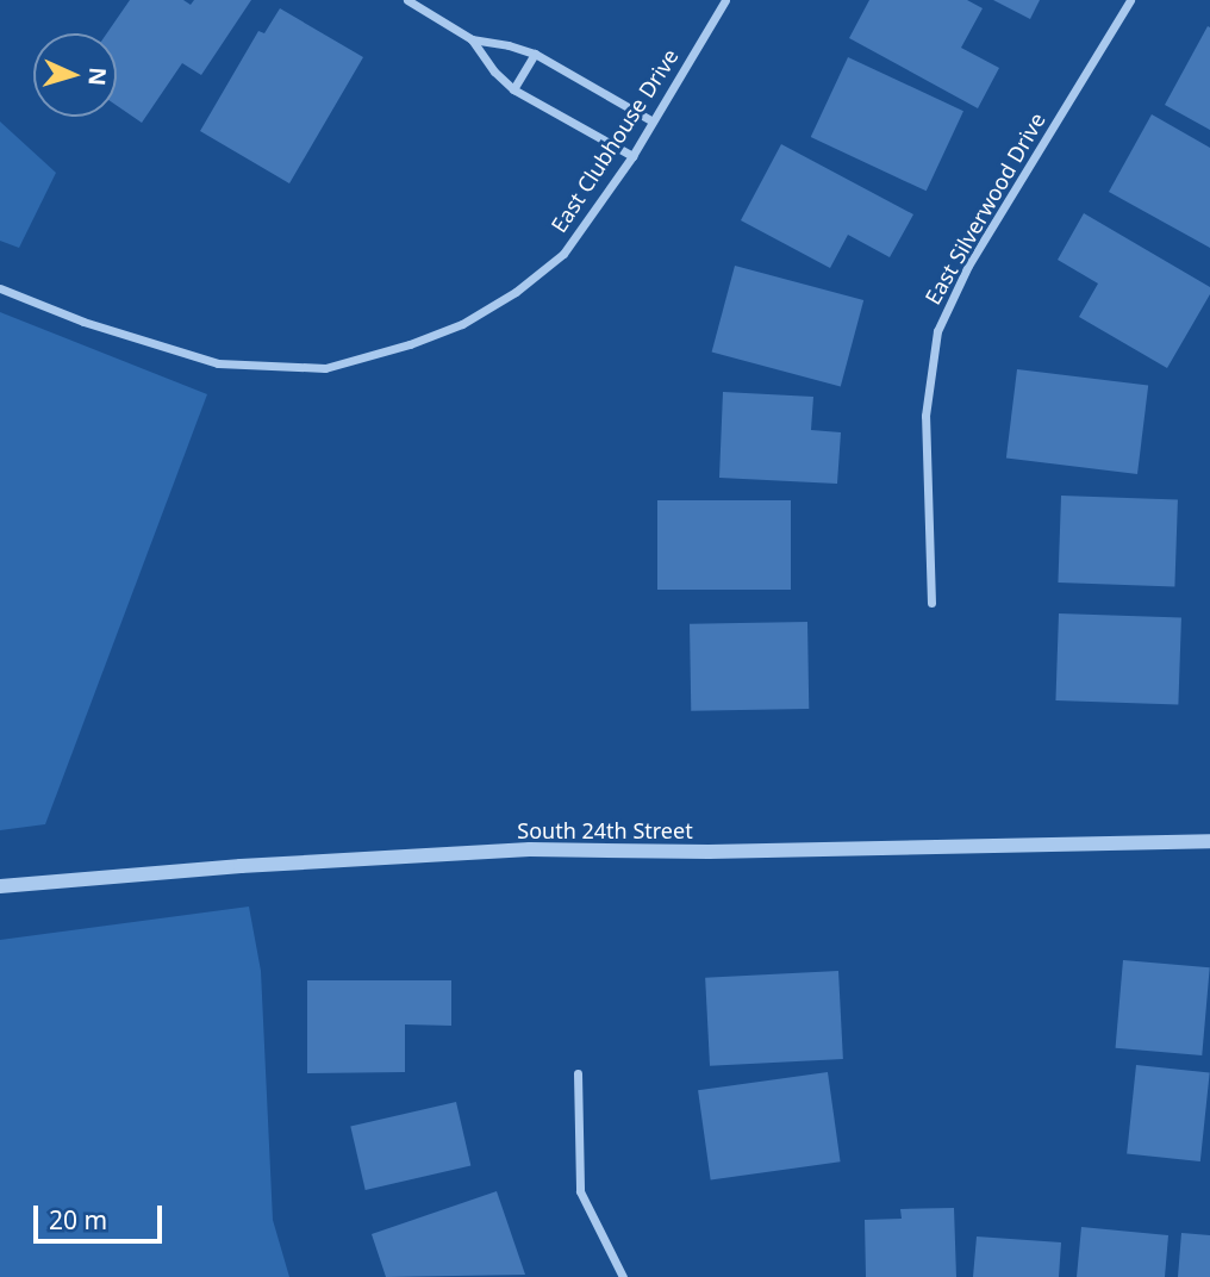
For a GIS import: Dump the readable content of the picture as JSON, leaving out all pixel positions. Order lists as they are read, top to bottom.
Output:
{
  "streets": {
    "street": ["East Clubhouse Drive", "East Silverwood Drive", "South 24th Street"]
  },
  "scale_bar": "20 m",
  "north": "right"
}
